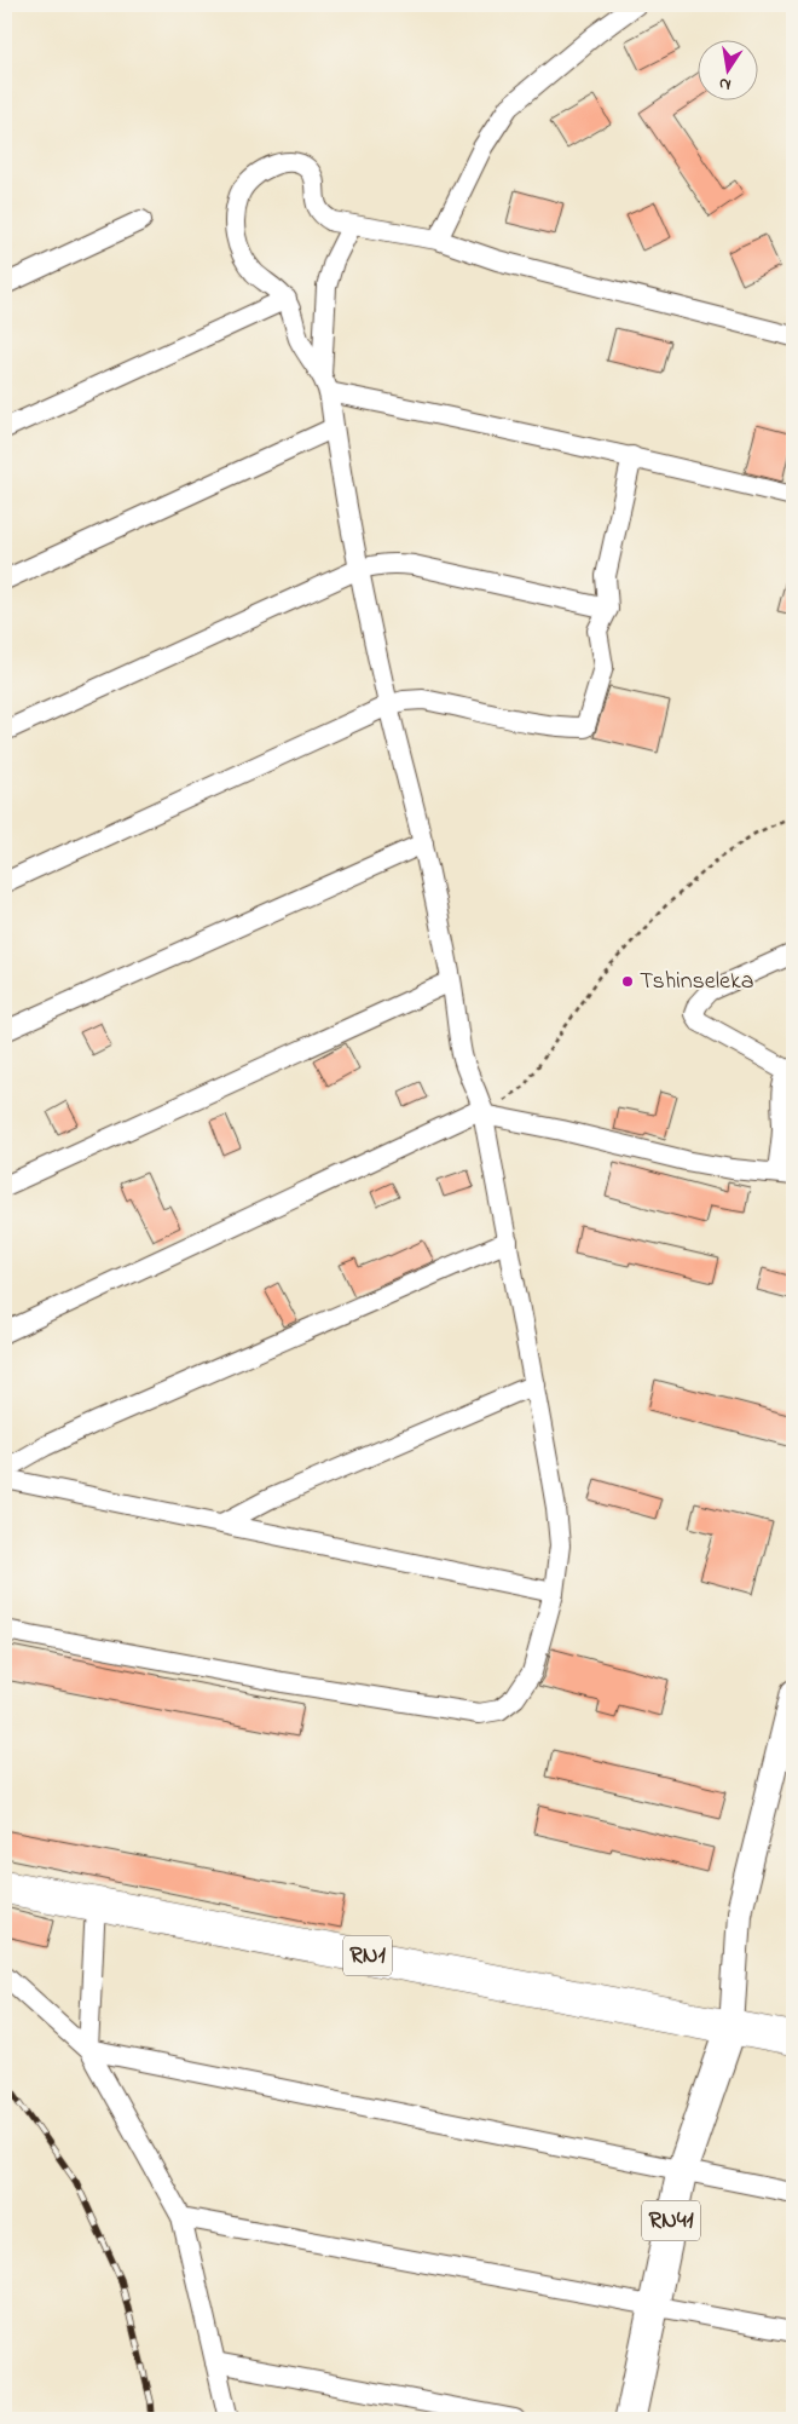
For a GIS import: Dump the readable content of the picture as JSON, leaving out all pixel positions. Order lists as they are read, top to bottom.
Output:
{
  "streets": {
    "highway": ["RN1"],
    "main road": ["RN41"]
  },
  "crossings": [
    ["RN1", "RN41"]
  ],
  "places": ["Tshinseleka"],
  "north": "bottom"
}
